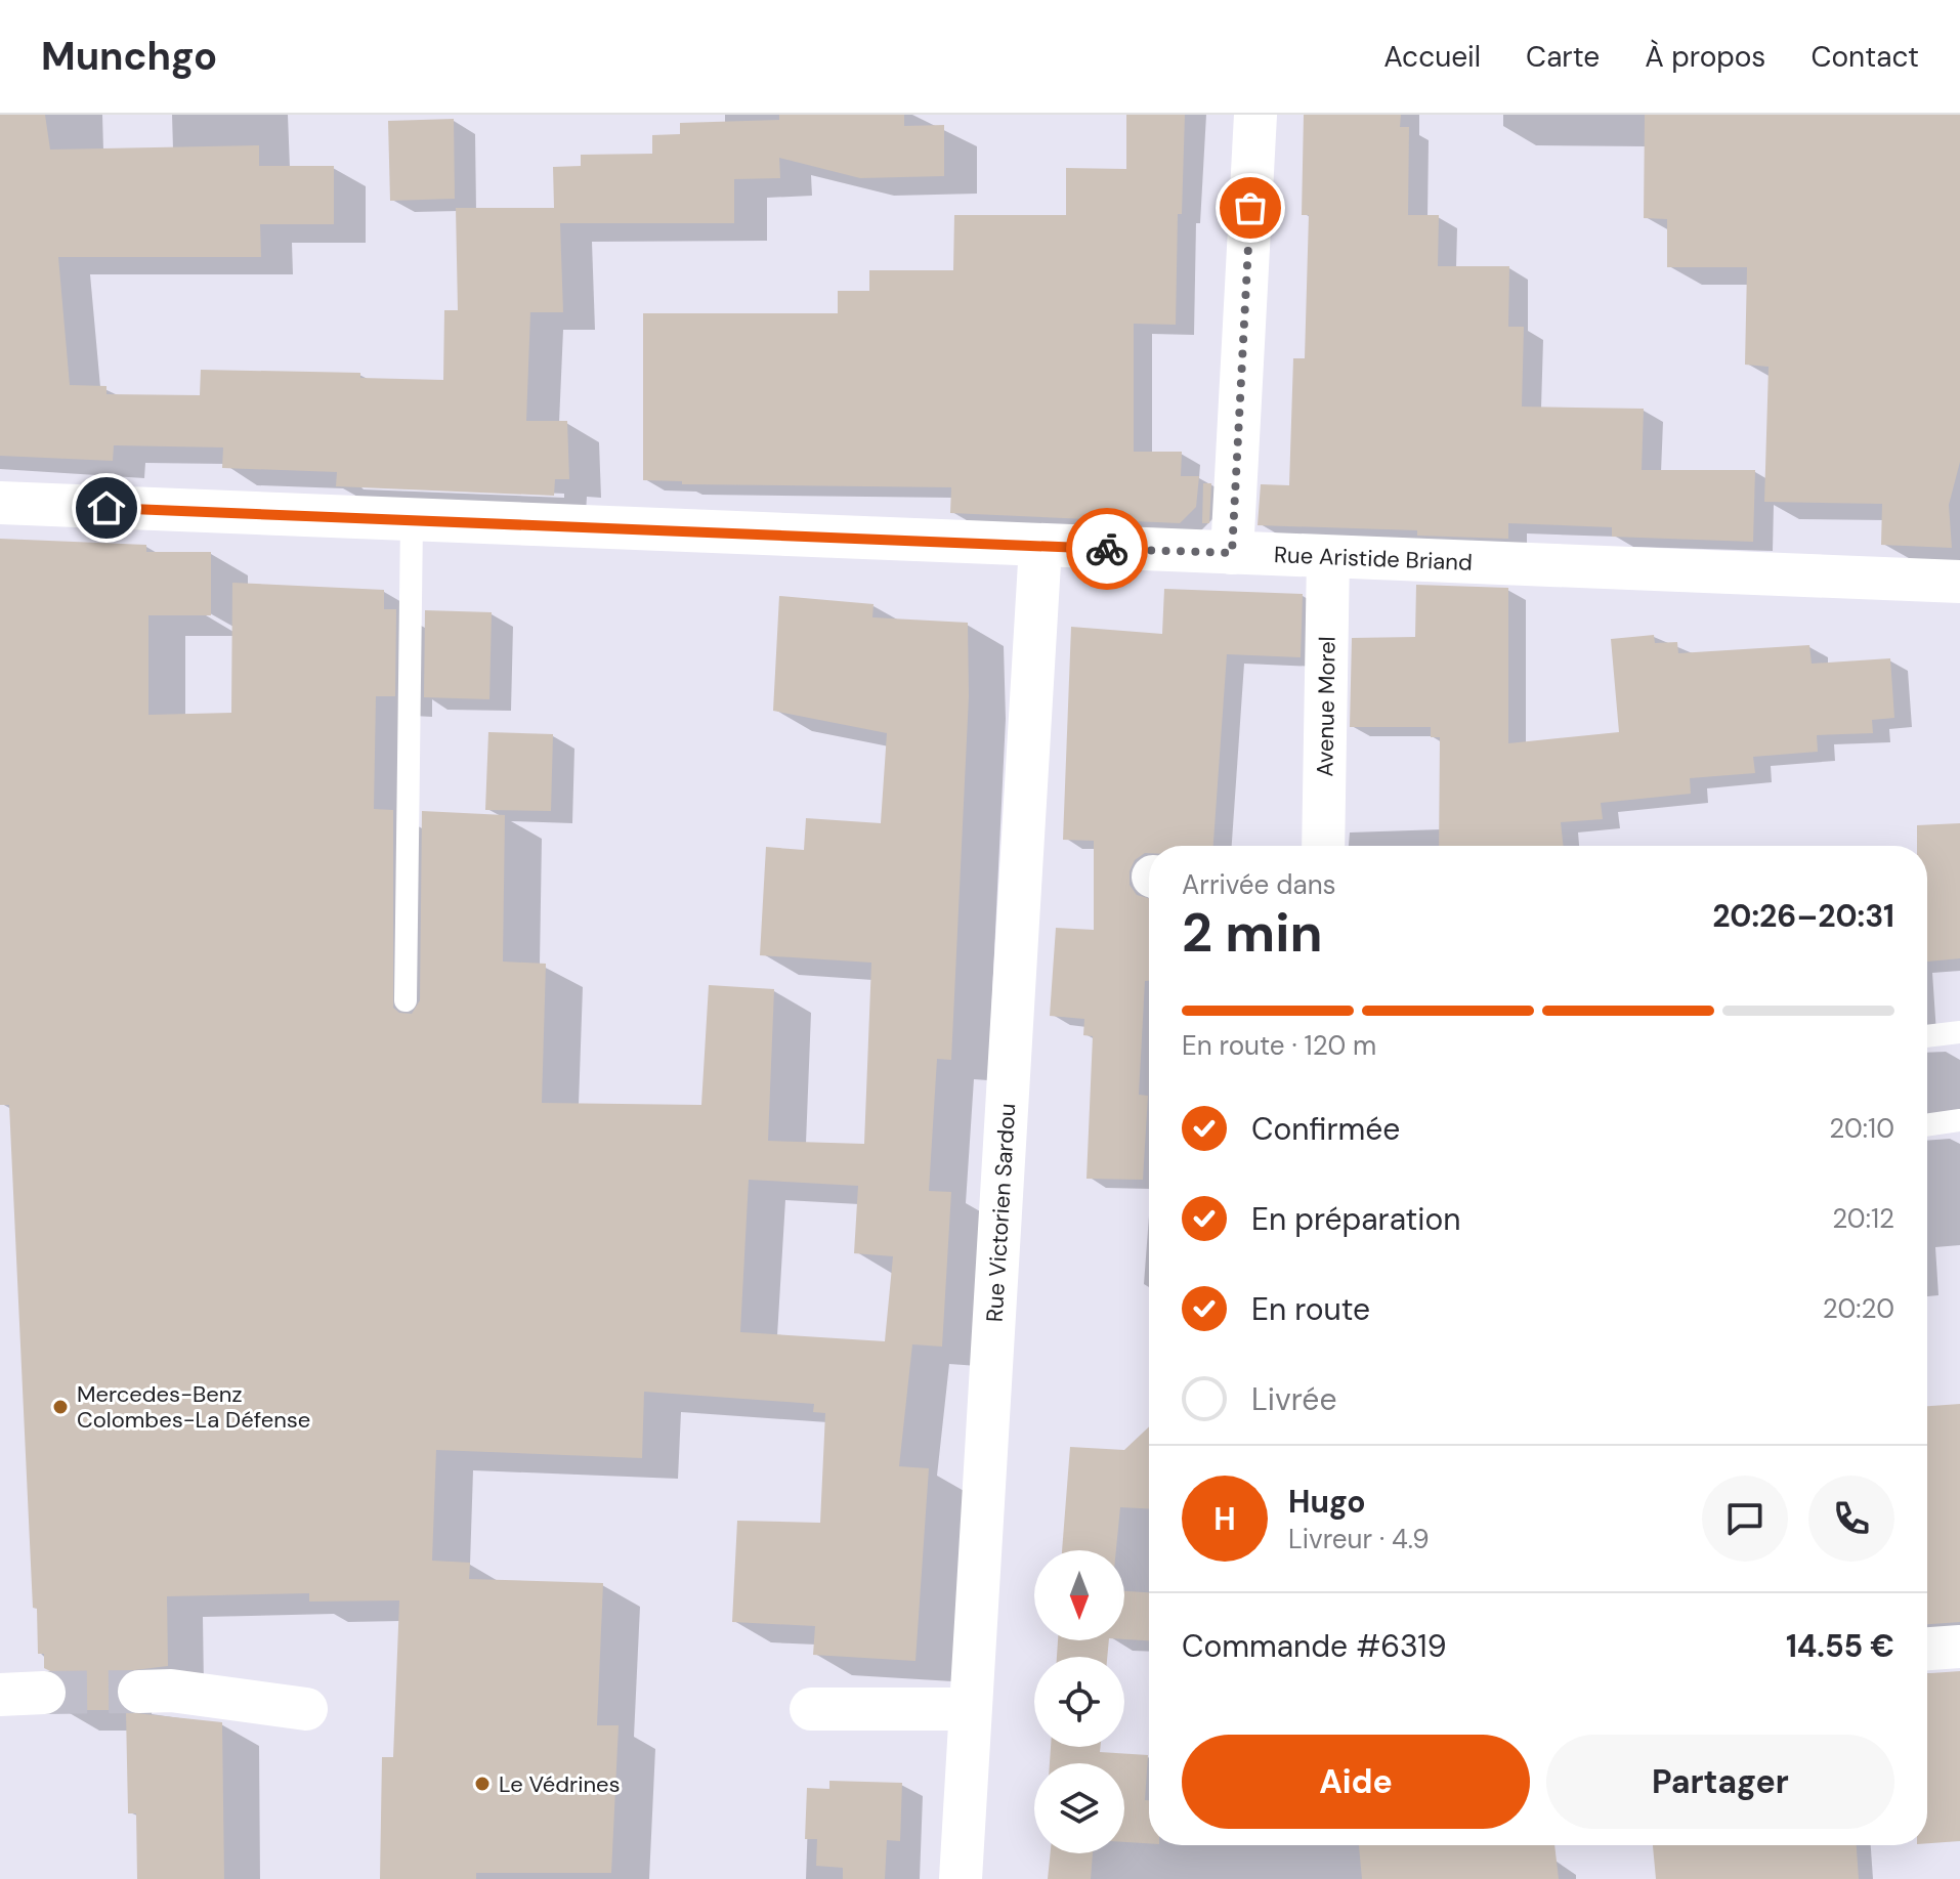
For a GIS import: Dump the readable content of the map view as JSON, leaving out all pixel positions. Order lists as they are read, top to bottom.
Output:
{
  "streets": {
    "street": ["Rue Aristide Briand", "Avenue Morel", "Rue Victorien Sardou"]
  },
  "crossings": [
    ["Rue Aristide Briand", "Avenue Morel"],
    ["Rue Aristide Briand", "Rue Victorien Sardou"]
  ],
  "places": ["Mercedes-Benz Colombes-La Défense", "Le Védrines"],
  "north": "bottom",
  "page": {
    "header": "Munchgo",
    "nav": [
      "Accueil",
      "Carte",
      "À propos",
      "Contact"
    ],
    "heading": ["2 min", "Arrivée dans", "20:26–20:31"],
    "panel": [
      "Hugo",
      "Livreur · 4.9",
      "Commande #6319",
      "14.55 €"
    ],
    "bar": "En route · 120 m",
    "list": [
      ["Confirmée", "20:10"],
      ["En préparation", "20:12"],
      ["En route", "20:20"],
      "Livrée"
    ],
    "round": "H",
    "buttons": ["Aide", "Partager"]
  }
}
